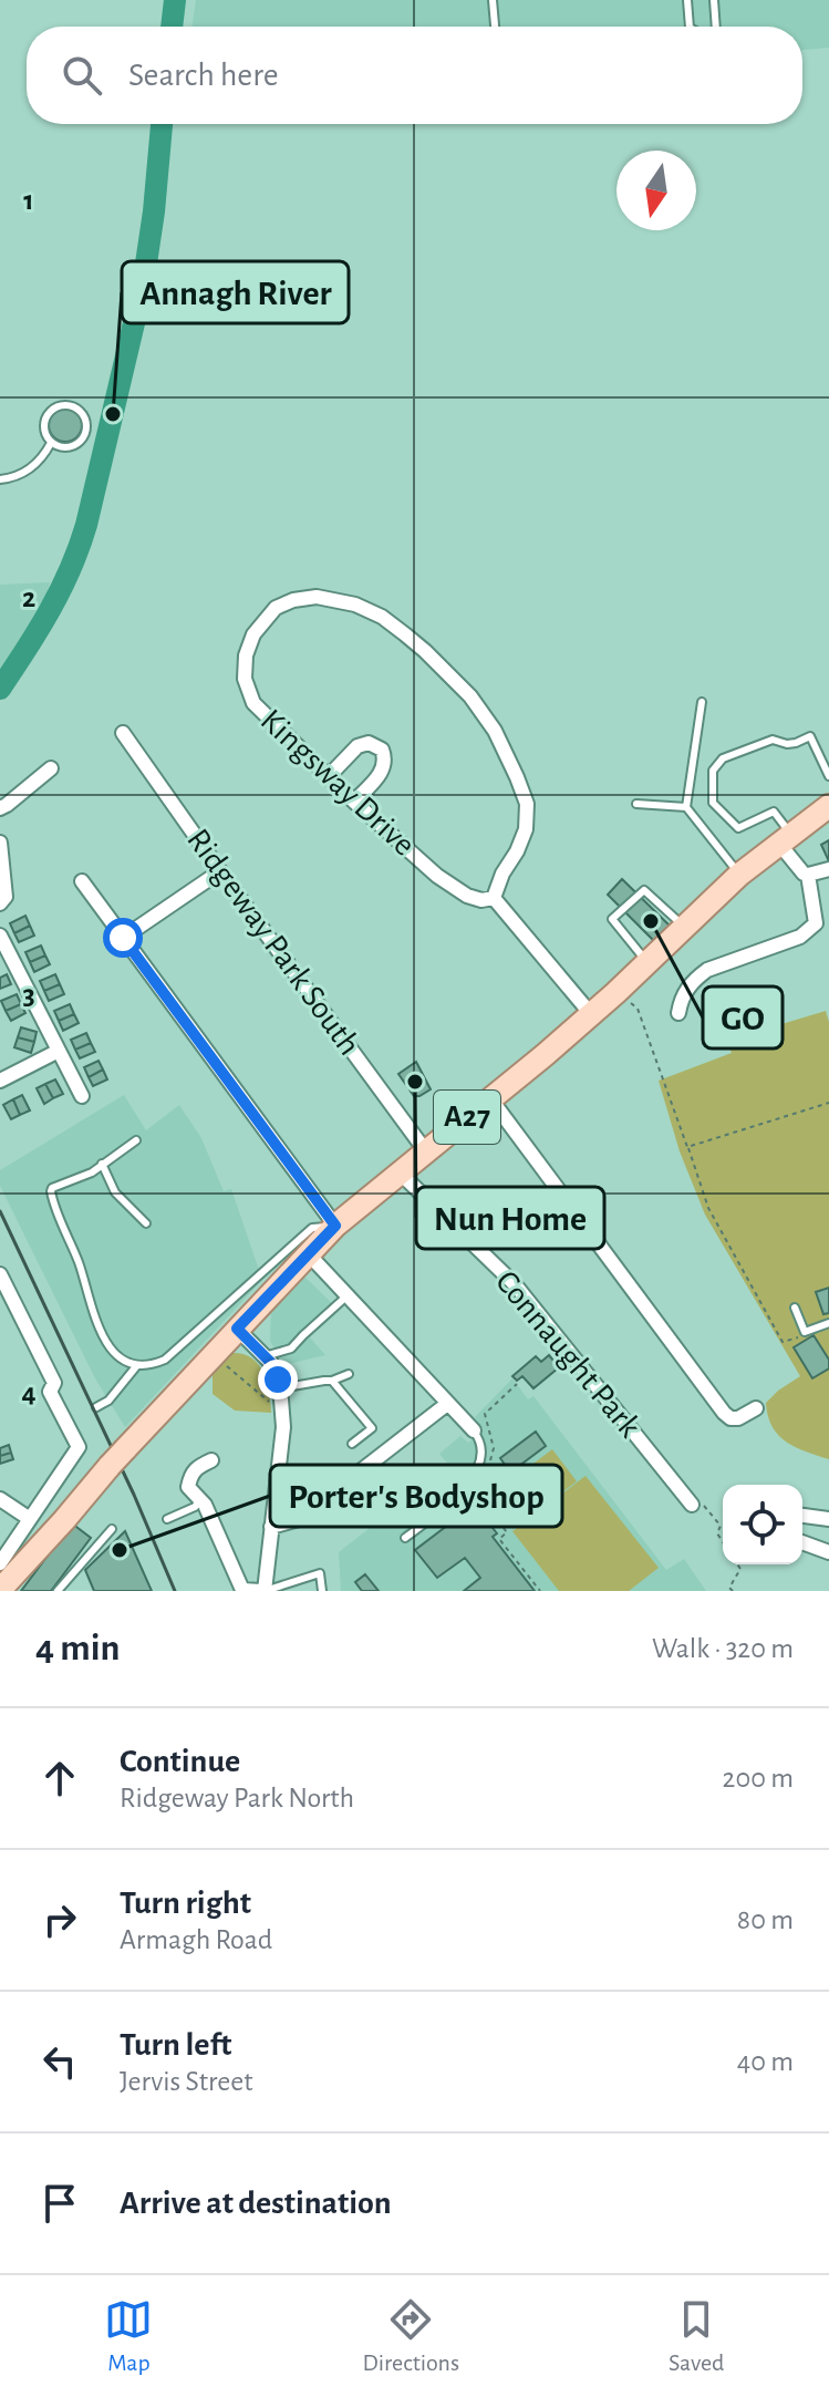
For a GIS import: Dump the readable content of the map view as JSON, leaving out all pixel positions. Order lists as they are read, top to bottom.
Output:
{
  "streets": {
    "main road": ["A27"],
    "street": ["Kingsway Drive", "Ridgeway Park South", "Connaught Park"]
  },
  "crossings": [
    ["Ridgeway Park South", "A27"],
    ["A27", "Connaught Park"]
  ],
  "places": [
    "Annagh River",
    "GO",
    "Nun Home",
    "Porter's Bodyshop"
  ],
  "north": "bottom",
  "page": {
    "search": "Search here",
    "heading": ["4 min", "Walk · 320 m"],
    "list": [
      ["Continue", "Ridgeway Park North", "200 m"],
      ["Turn right", "Armagh Road", "80 m"],
      ["Turn left", "Jervis Street", "40 m"],
      "Arrive at destination"
    ],
    "nav": ["Map", "Directions", "Saved"]
  },
  "grid": {
    "rows": [
      "1",
      "2",
      "3",
      "4"
    ]
  }
}
